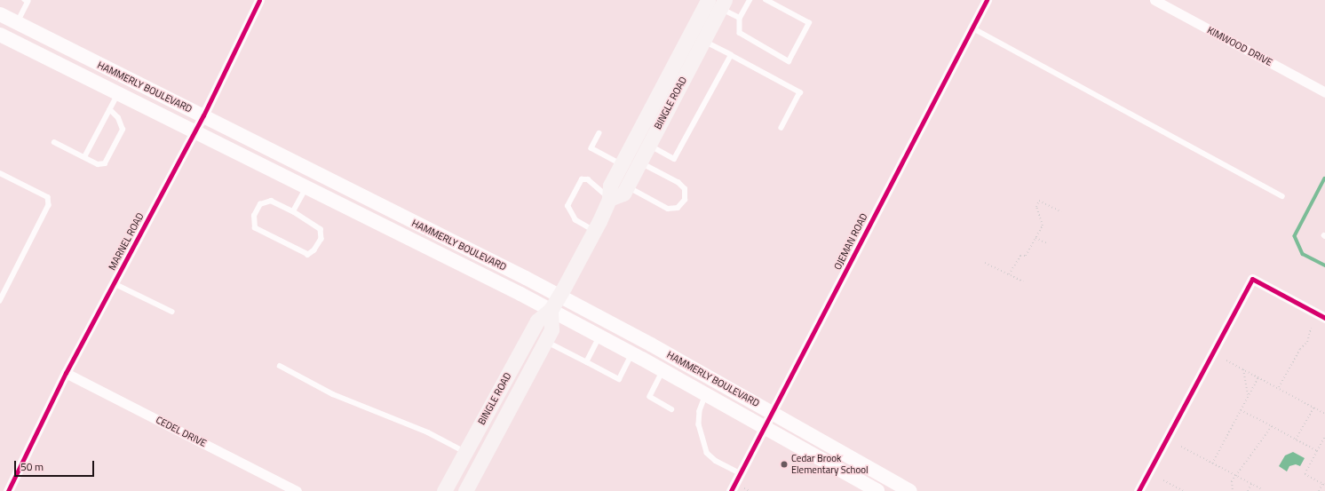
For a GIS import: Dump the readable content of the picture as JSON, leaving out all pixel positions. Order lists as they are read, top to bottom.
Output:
{
  "streets": {
    "main road": ["HAMMERLY BOULEVARD", "BINGLE ROAD"],
    "street": [
      "KIMWOOD DRIVE",
      "MARNEL ROAD",
      "OJEMAN ROAD",
      "CEDEL DRIVE"
    ]
  },
  "crossings": [
    ["HAMMERLY BOULEVARD", "BINGLE ROAD"],
    ["HAMMERLY BOULEVARD", "MARNEL ROAD"],
    ["HAMMERLY BOULEVARD", "OJEMAN ROAD"],
    ["MARNEL ROAD", "CEDEL DRIVE"]
  ],
  "places": ["Cedar Brook Elementary School"],
  "scale_bar": "50 m"
}
